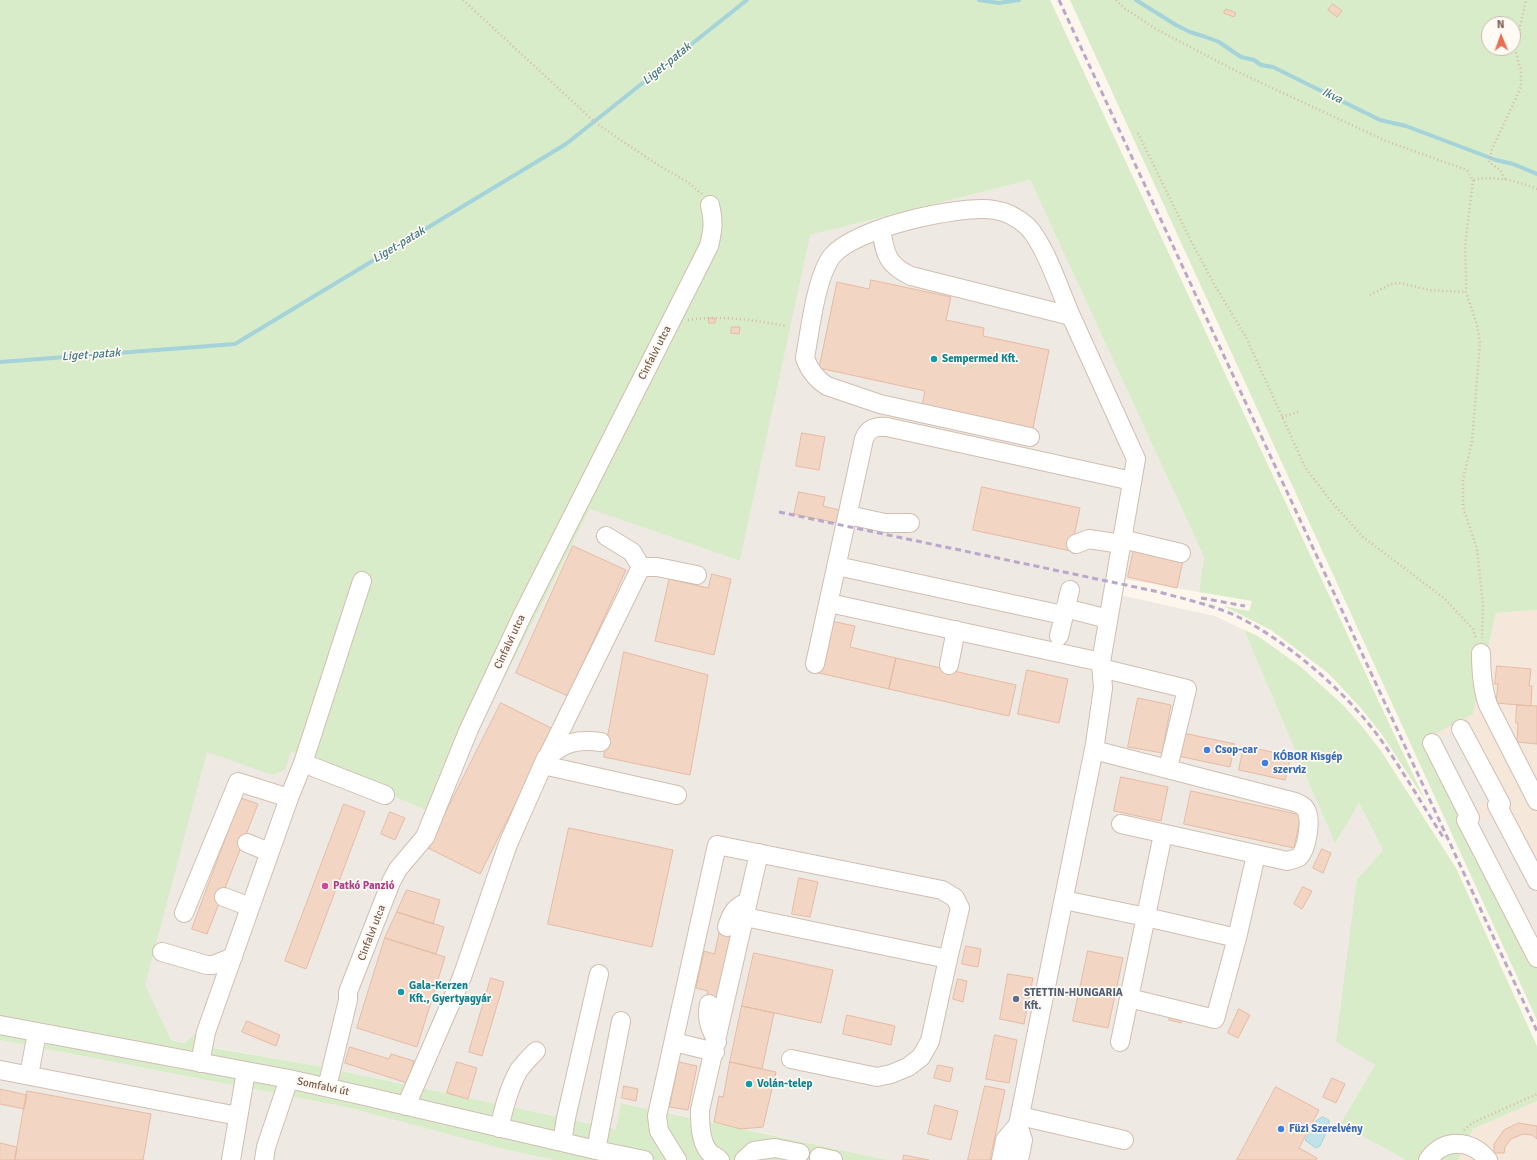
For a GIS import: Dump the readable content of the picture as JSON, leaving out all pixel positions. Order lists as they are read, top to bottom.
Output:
{
  "streets": {
    "street": ["Cinfalvi utca", "Somfalvi út"]
  },
  "crossings": [
    ["Cinfalvi utca", "Somfalvi út"]
  ],
  "water": ["Liget-patak", "Ikva"],
  "places": [
    "Sempermed Kft.",
    "Csop-car",
    "KÓBOR Kisgép szerviz",
    "Patkó Panzió",
    "Gala-Kerzen Kft., Gyertyagyár",
    "STETTIN-HUNGARIA Kft.",
    "Volán-telep",
    "Füzi Szerelvény"
  ],
  "north": "top"
}
